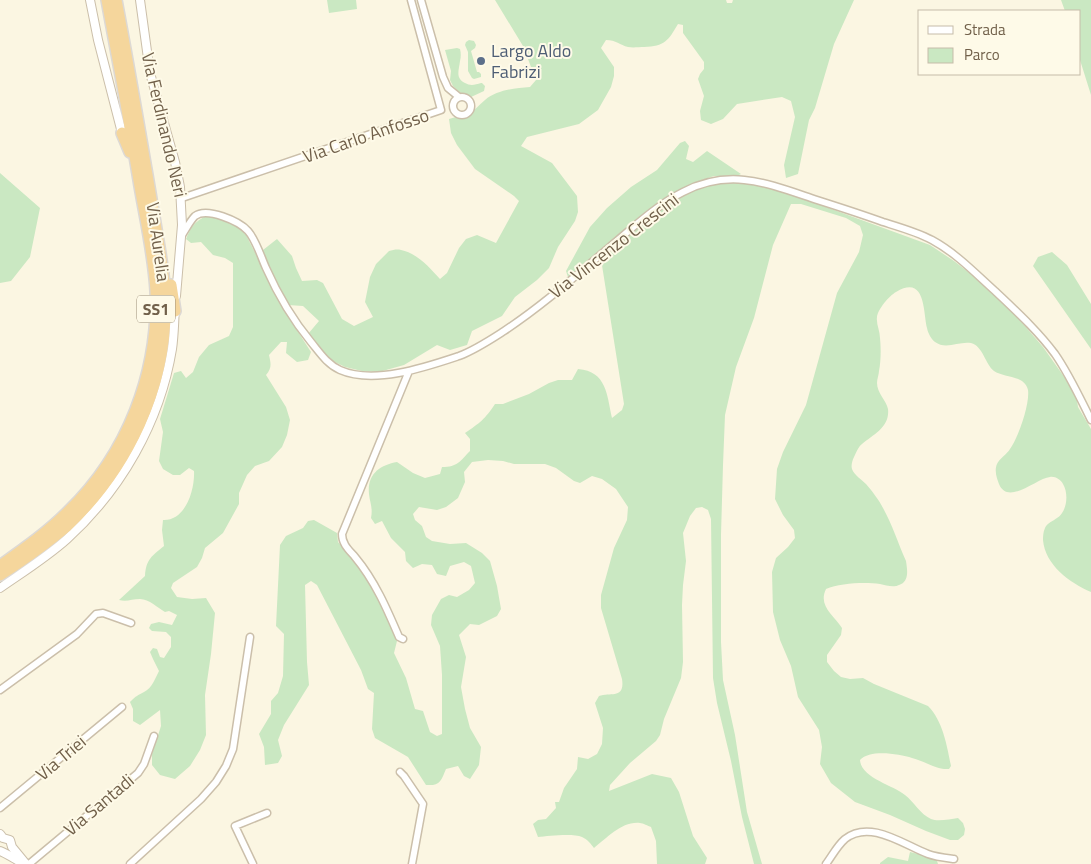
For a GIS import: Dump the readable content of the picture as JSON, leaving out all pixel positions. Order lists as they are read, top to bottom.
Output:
{
  "streets": {
    "highway": ["Via Aurelia", "SS1"],
    "street": [
      "Via Ferdinando Neri",
      "Via Carlo Anfosso",
      "Via Vincenzo Crescini",
      "Via Triei",
      "Via Santadi"
    ]
  },
  "crossings": [
    ["Via Ferdinando Neri", "Via Carlo Anfosso"],
    ["Via Ferdinando Neri", "Via Vincenzo Crescini"]
  ],
  "places": ["Largo Aldo Fabrizi"],
  "legend": ["Strada", "Parco"]
}
